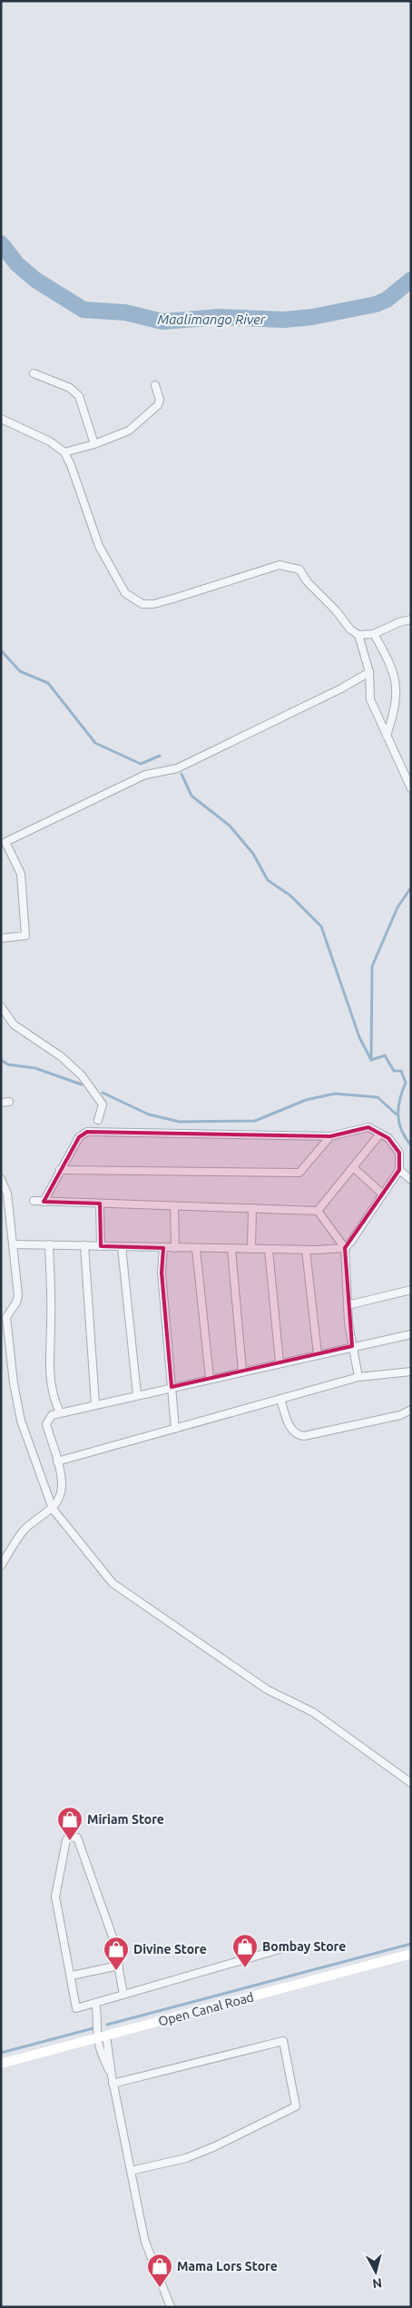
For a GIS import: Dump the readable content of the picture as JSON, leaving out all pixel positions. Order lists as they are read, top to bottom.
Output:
{
  "streets": {
    "street": ["Open Canal Road"]
  },
  "water": ["Maalimango River"],
  "places": {
    "shop": [
      "Miriam Store",
      "Bombay Store",
      "Divine Store",
      "Mama Lors Store"
    ]
  },
  "north": "bottom"
}
